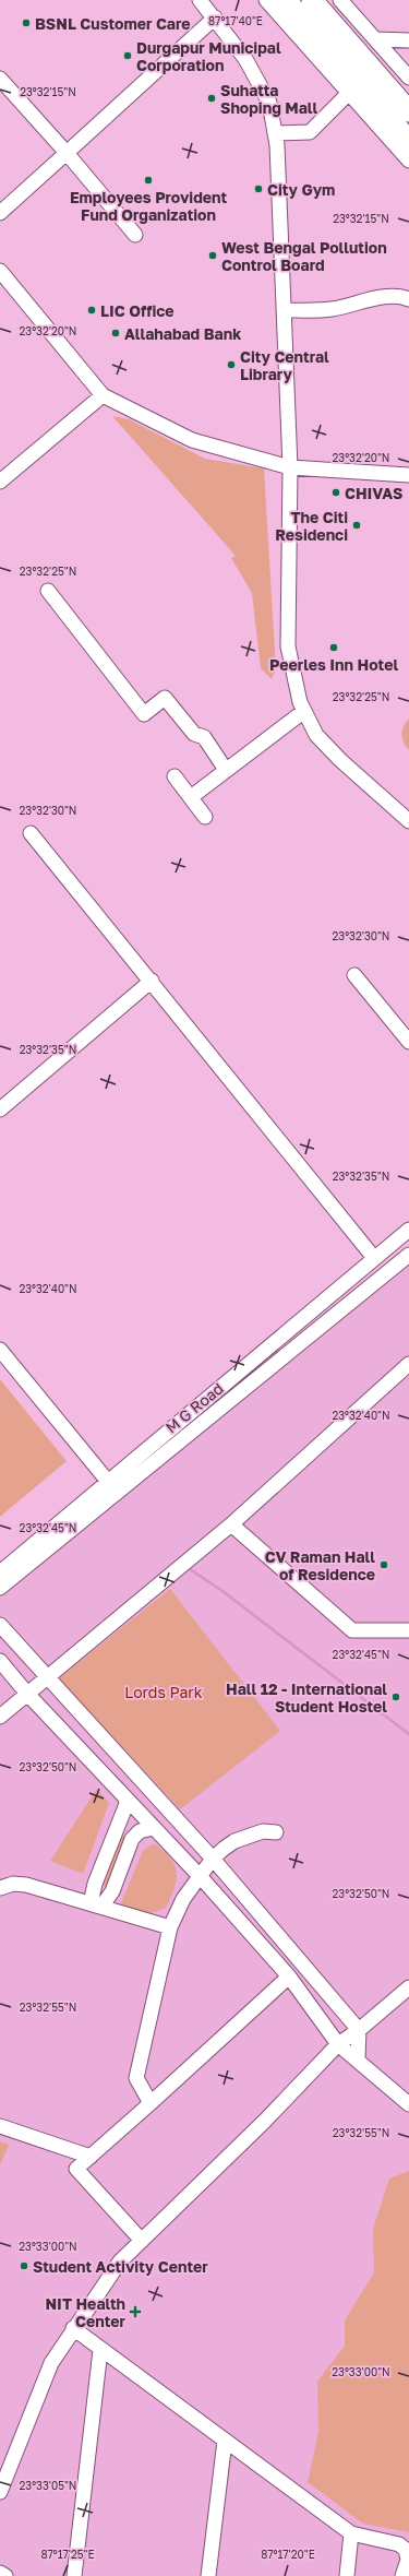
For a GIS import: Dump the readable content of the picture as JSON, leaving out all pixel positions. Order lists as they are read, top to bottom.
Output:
{
  "streets": {
    "street": ["M G Road"]
  },
  "parks": ["Lords Park"],
  "places": {
    "other": [
      "BSNL Customer Care",
      "Durgapur Municipal Corporation",
      "Suhatta Shoping Mall",
      "Employees Provident Fund Organization",
      "City Gym",
      "West Bengal Pollution Control Board",
      "LIC Office",
      "Allahabad Bank",
      "City Central Library",
      "CHIVAS",
      "The Citi Residenci",
      "Peerles Inn Hotel",
      "CV Raman Hall of Residence",
      "Hall 12 - International Student Hostel",
      "Student Activity Center"
    ],
    "health": ["NIT Health Center"]
  },
  "coordinates": [
    "87°17'40\"E",
    "23°32'15\"N",
    "23°32'20\"N",
    "23°32'25\"N",
    "23°32'30\"N",
    "23°32'35\"N",
    "23°32'40\"N",
    "23°32'45\"N",
    "23°32'50\"N",
    "23°32'55\"N",
    "23°33'00\"N",
    "23°33'05\"N",
    "87°17'25\"E",
    "87°17'20\"E"
  ]
}
